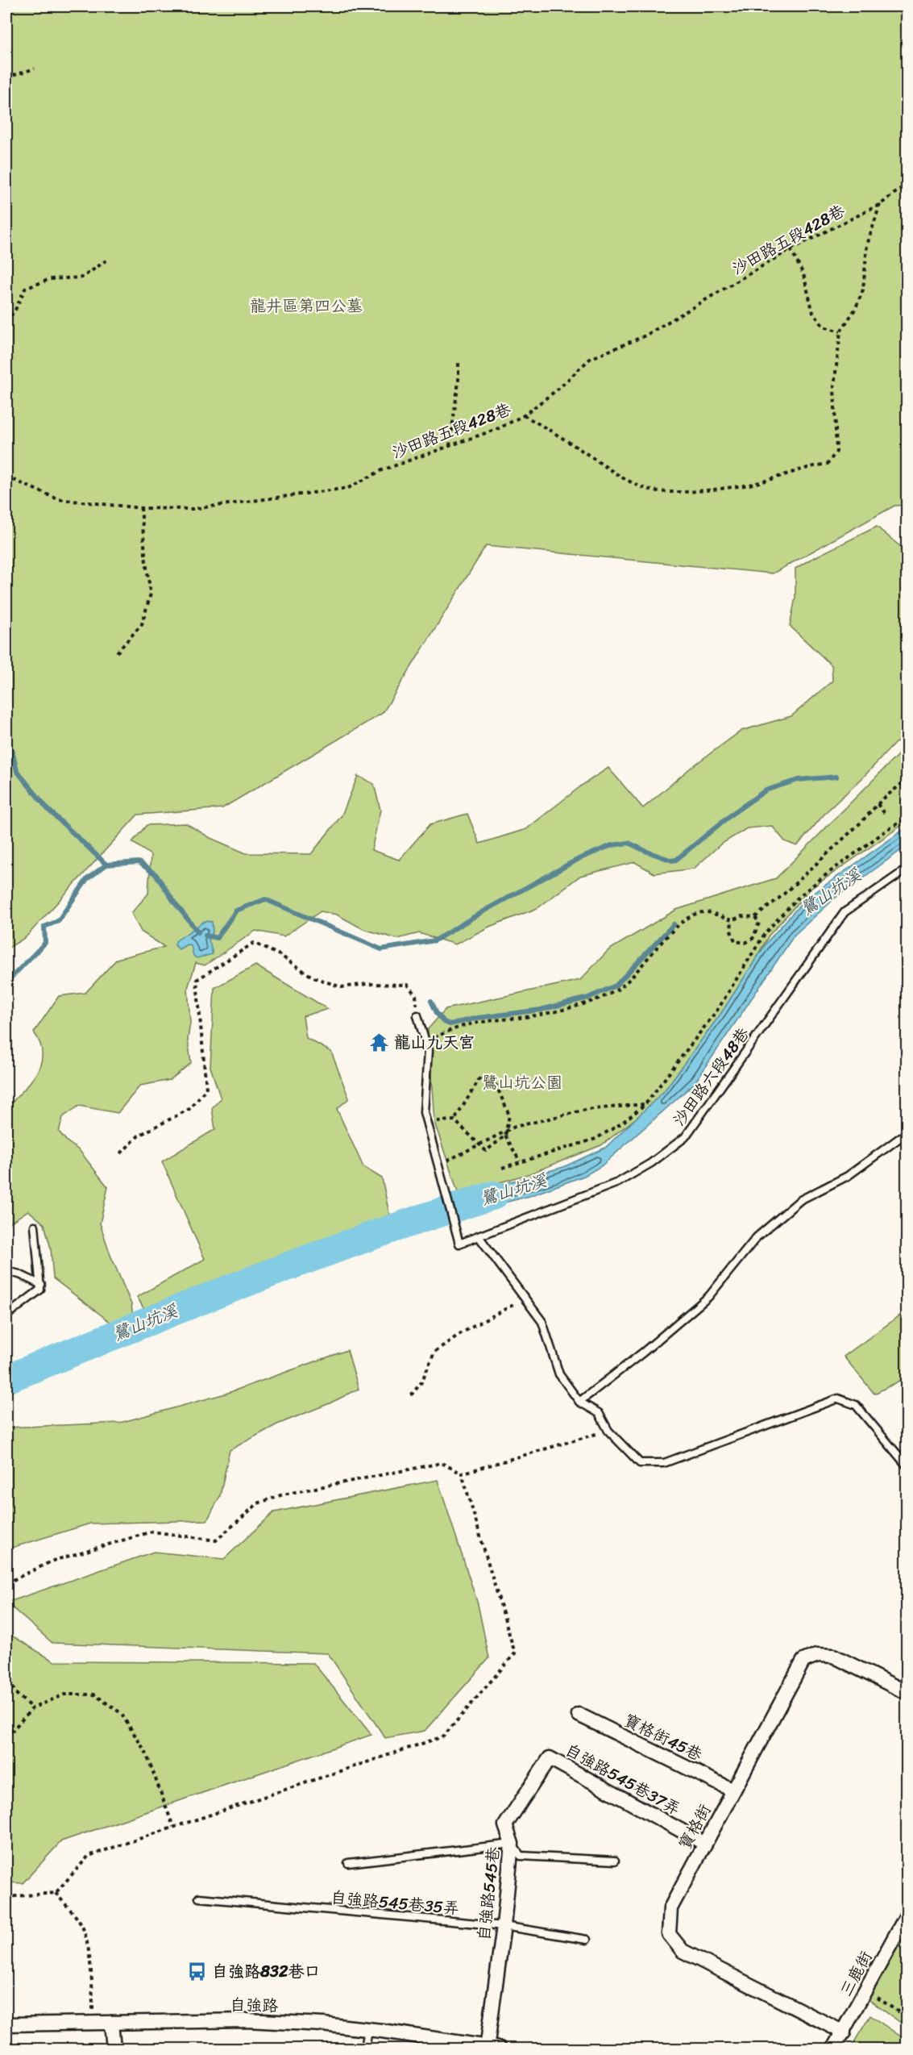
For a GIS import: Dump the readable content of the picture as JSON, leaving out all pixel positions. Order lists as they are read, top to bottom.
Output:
{
  "streets": {
    "street": [
      "寶格街45巷",
      "自強路545巷37弄",
      "寶格街",
      "自強路545巷",
      "三鹿街",
      "自強路"
    ],
    "lane": ["沙田路六段48巷", "自強路545巷35弄"],
    "path": ["沙田路五段428巷"]
  },
  "crossings": [
    ["寶格街45巷", "寶格街"],
    ["自強路545巷37弄", "寶格街"],
    ["自強路545巷37弄", "自強路545巷"],
    ["寶格街", "三鹿街"],
    ["自強路545巷", "自強路545巷35弄"],
    ["自強路545巷", "自強路"]
  ],
  "water": ["鷺山坑溪"],
  "parks": ["龍井區第四公墓", "鷺山坑公園"],
  "places": {
    "temple": ["龍山九天宮"],
    "bus stop": ["自強路832巷口"]
  }
}
